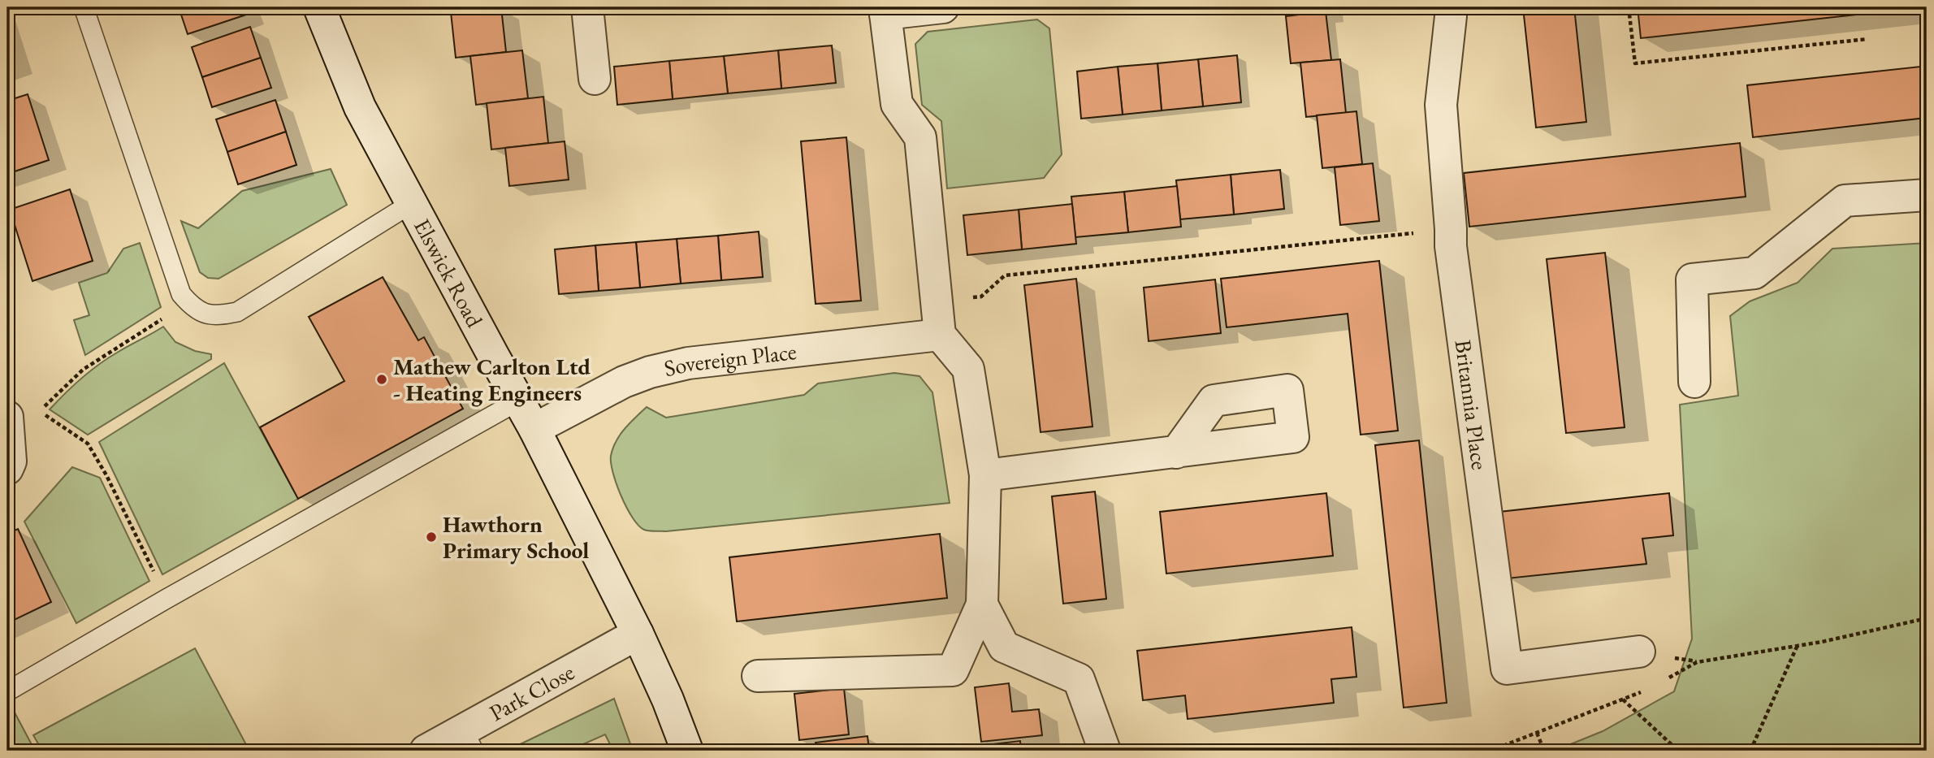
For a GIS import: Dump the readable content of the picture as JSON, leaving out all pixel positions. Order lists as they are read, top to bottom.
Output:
{
  "streets": {
    "street": [
      "Elswick Road",
      "Sovereign Place",
      "Britannia Place",
      "Park Close"
    ]
  },
  "crossings": [
    ["Elswick Road", "Sovereign Place"],
    ["Elswick Road", "Park Close"]
  ],
  "places": ["Mathew Carlton Ltd - Heating Engineers", "Hawthorn Primary School"]
}
